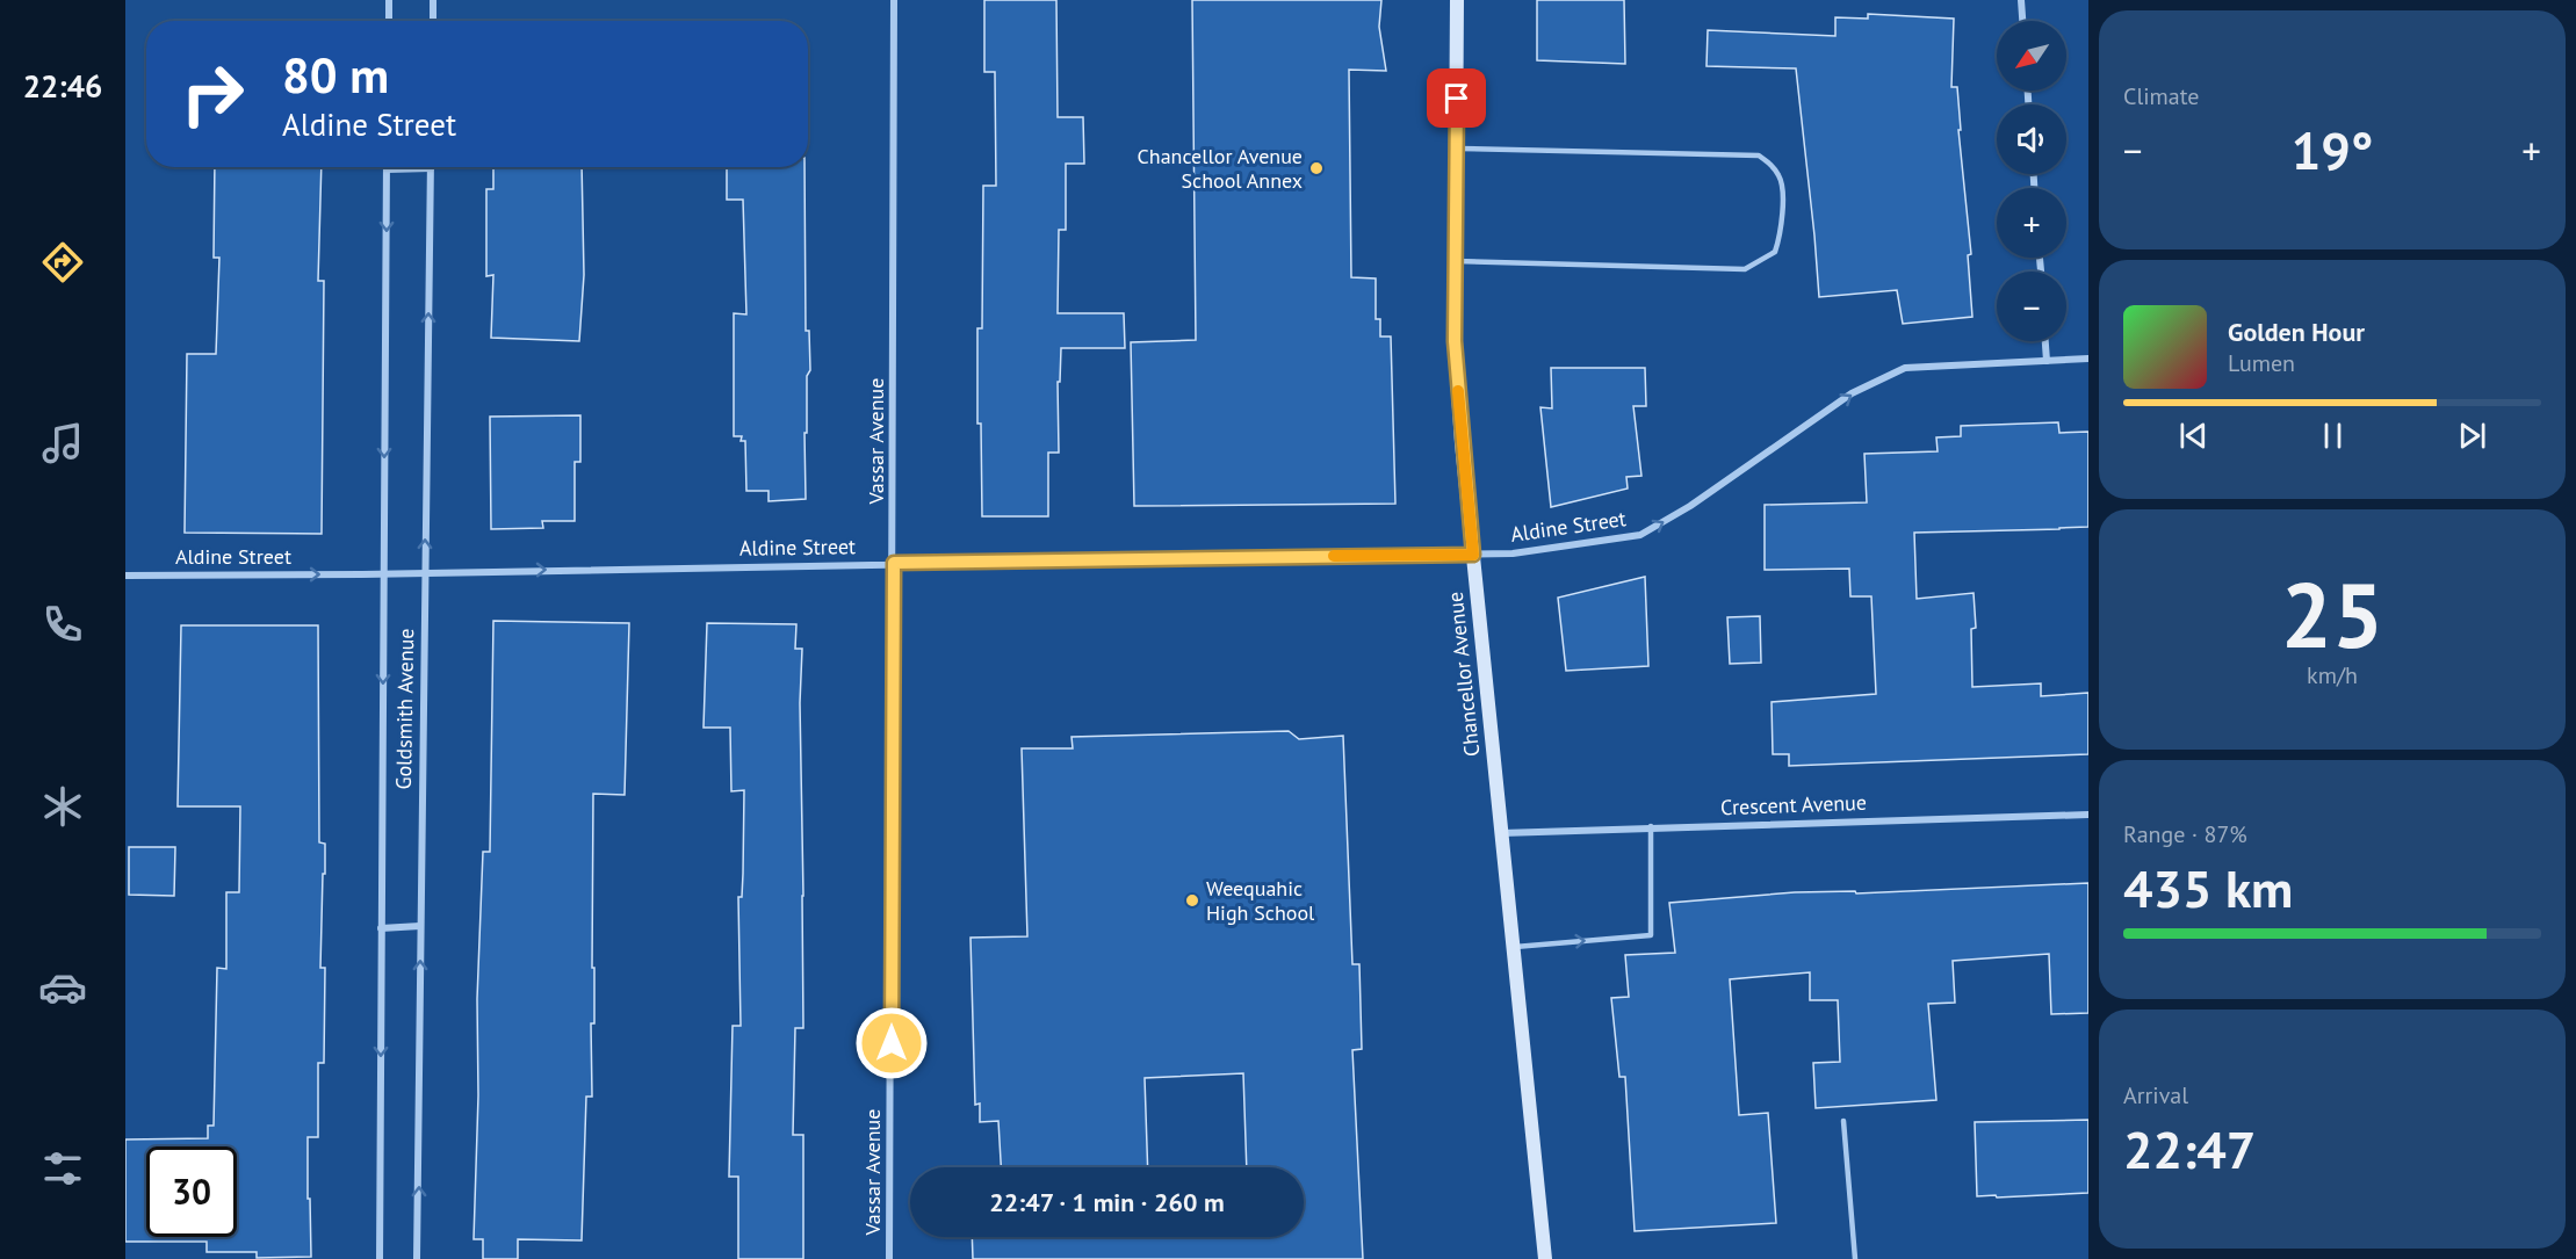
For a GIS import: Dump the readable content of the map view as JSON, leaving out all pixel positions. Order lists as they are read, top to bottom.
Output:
{
  "streets": {
    "main road": ["Chancellor Avenue"],
    "street": [
      "Vassar Avenue",
      "Aldine Street",
      "Goldsmith Avenue",
      "Crescent Avenue"
    ]
  },
  "crossings": [
    ["Vassar Avenue", "Aldine Street"],
    ["Aldine Street", "Chancellor Avenue"],
    ["Aldine Street", "Goldsmith Avenue"],
    ["Chancellor Avenue", "Crescent Avenue"]
  ],
  "one_way": ["Aldine Street"],
  "places": ["Chancellor Avenue School Annex", "Weequahic High School"],
  "north": "bottom left",
  "page": {
    "tabs": "22:46",
    "tile": [
      "Climate",
      ["25", "km/h"],
      ["Range · 87%", "435 km"],
      ["Arrival", "22:47"]
    ],
    "map_buttons": ["+", "−"],
    "turn": ["80 m", "Aldine Street"],
    "heat": ["−", "19°", "+"],
    "song": ["Golden Hour", "Lumen"],
    "limit": "30",
    "trip": "22:47 · 1 min · 260 m"
  }
}
